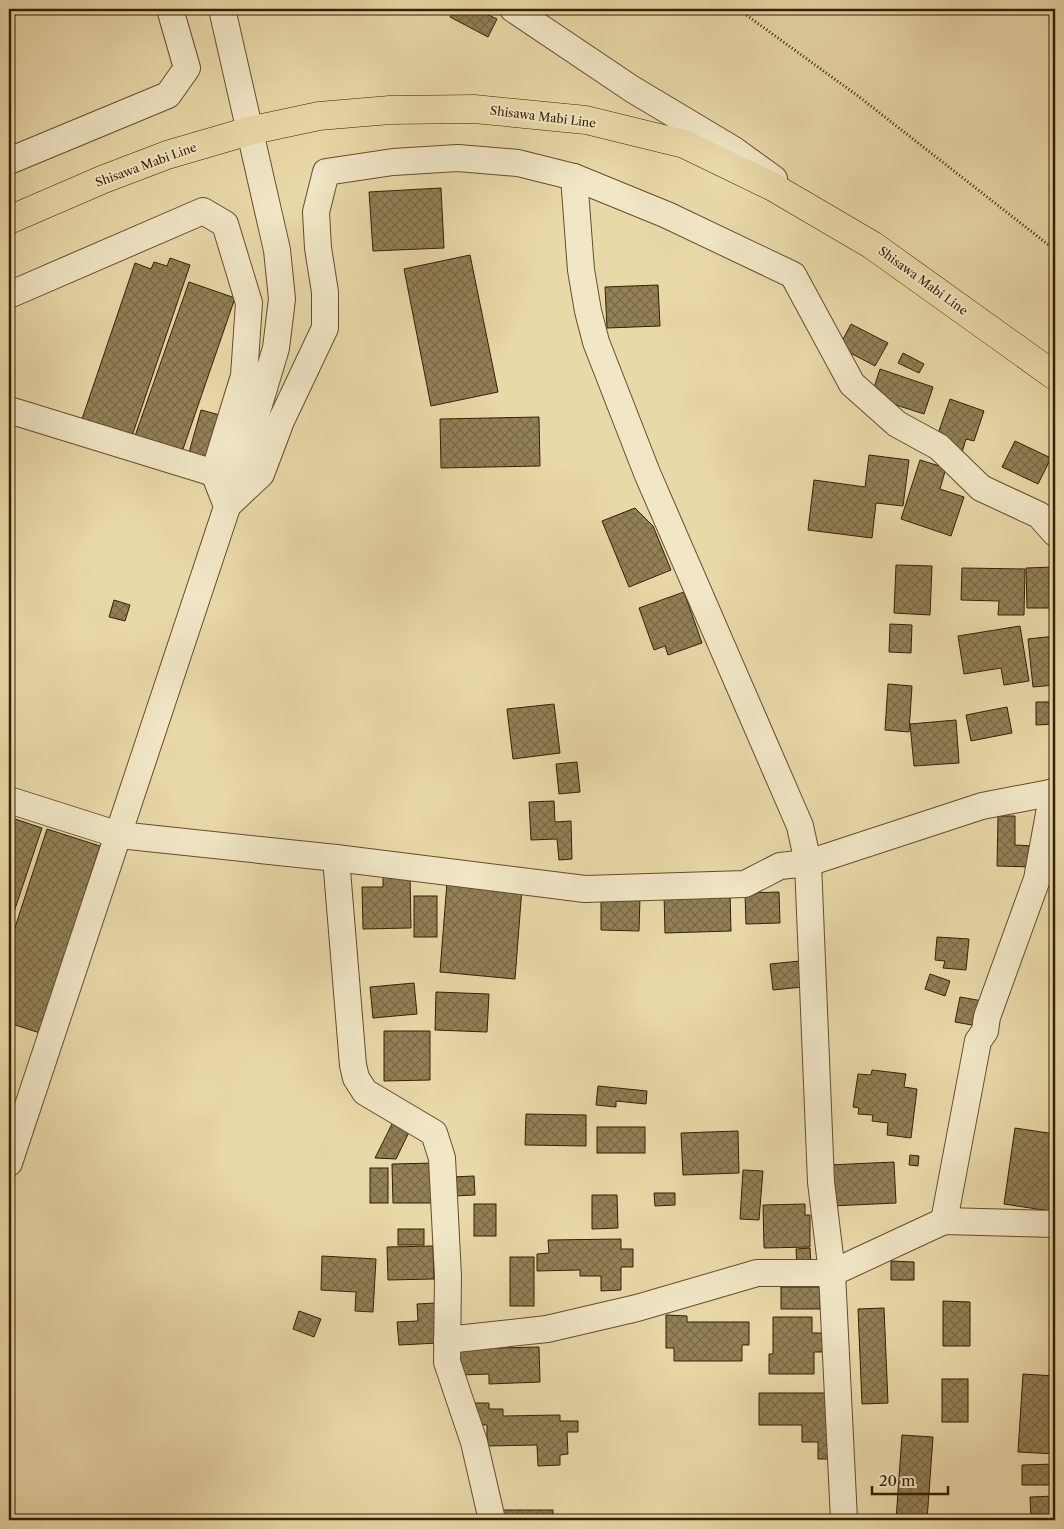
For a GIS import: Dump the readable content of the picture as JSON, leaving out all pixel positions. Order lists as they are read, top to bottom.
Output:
{
  "streets": {
    "main road": ["Shisawa Mabi Line"]
  },
  "scale_bar": "20 m"
}
